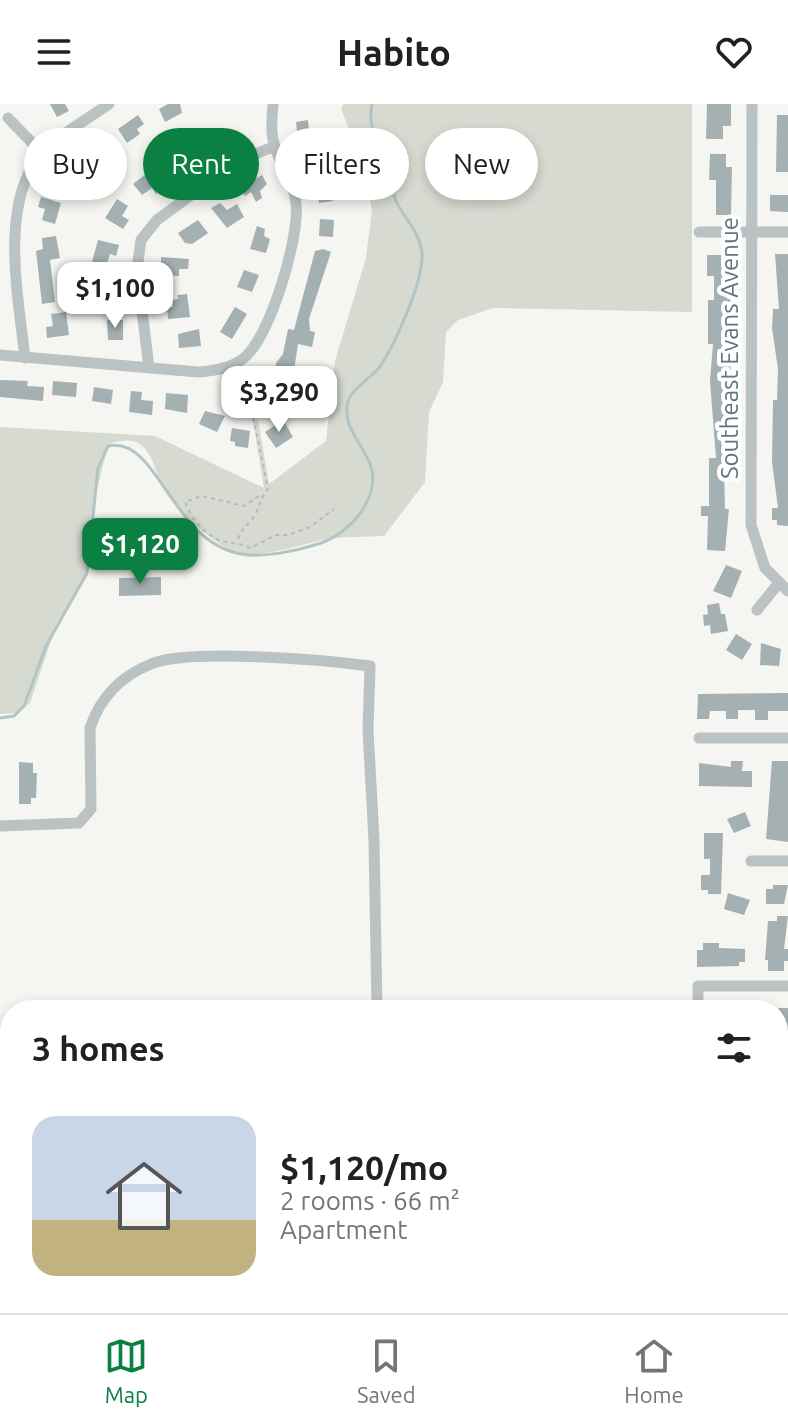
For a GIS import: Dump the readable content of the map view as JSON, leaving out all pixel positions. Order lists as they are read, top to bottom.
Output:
{
  "streets": {
    "street": ["Southeast Evans Avenue"]
  },
  "page": {
    "header": "Habito",
    "chip": [
      "Buy",
      "Rent",
      "Filters",
      "New"
    ],
    "price": ["$1,100", "$3,290", "$1,120"],
    "heading": "3 homes",
    "list": [
      {
        "name": "$1,120/mo",
        "note": "2 rooms · 66 m² · Apartment"
      }
    ],
    "tabs": ["Map", "Saved", "Home"]
  }
}
